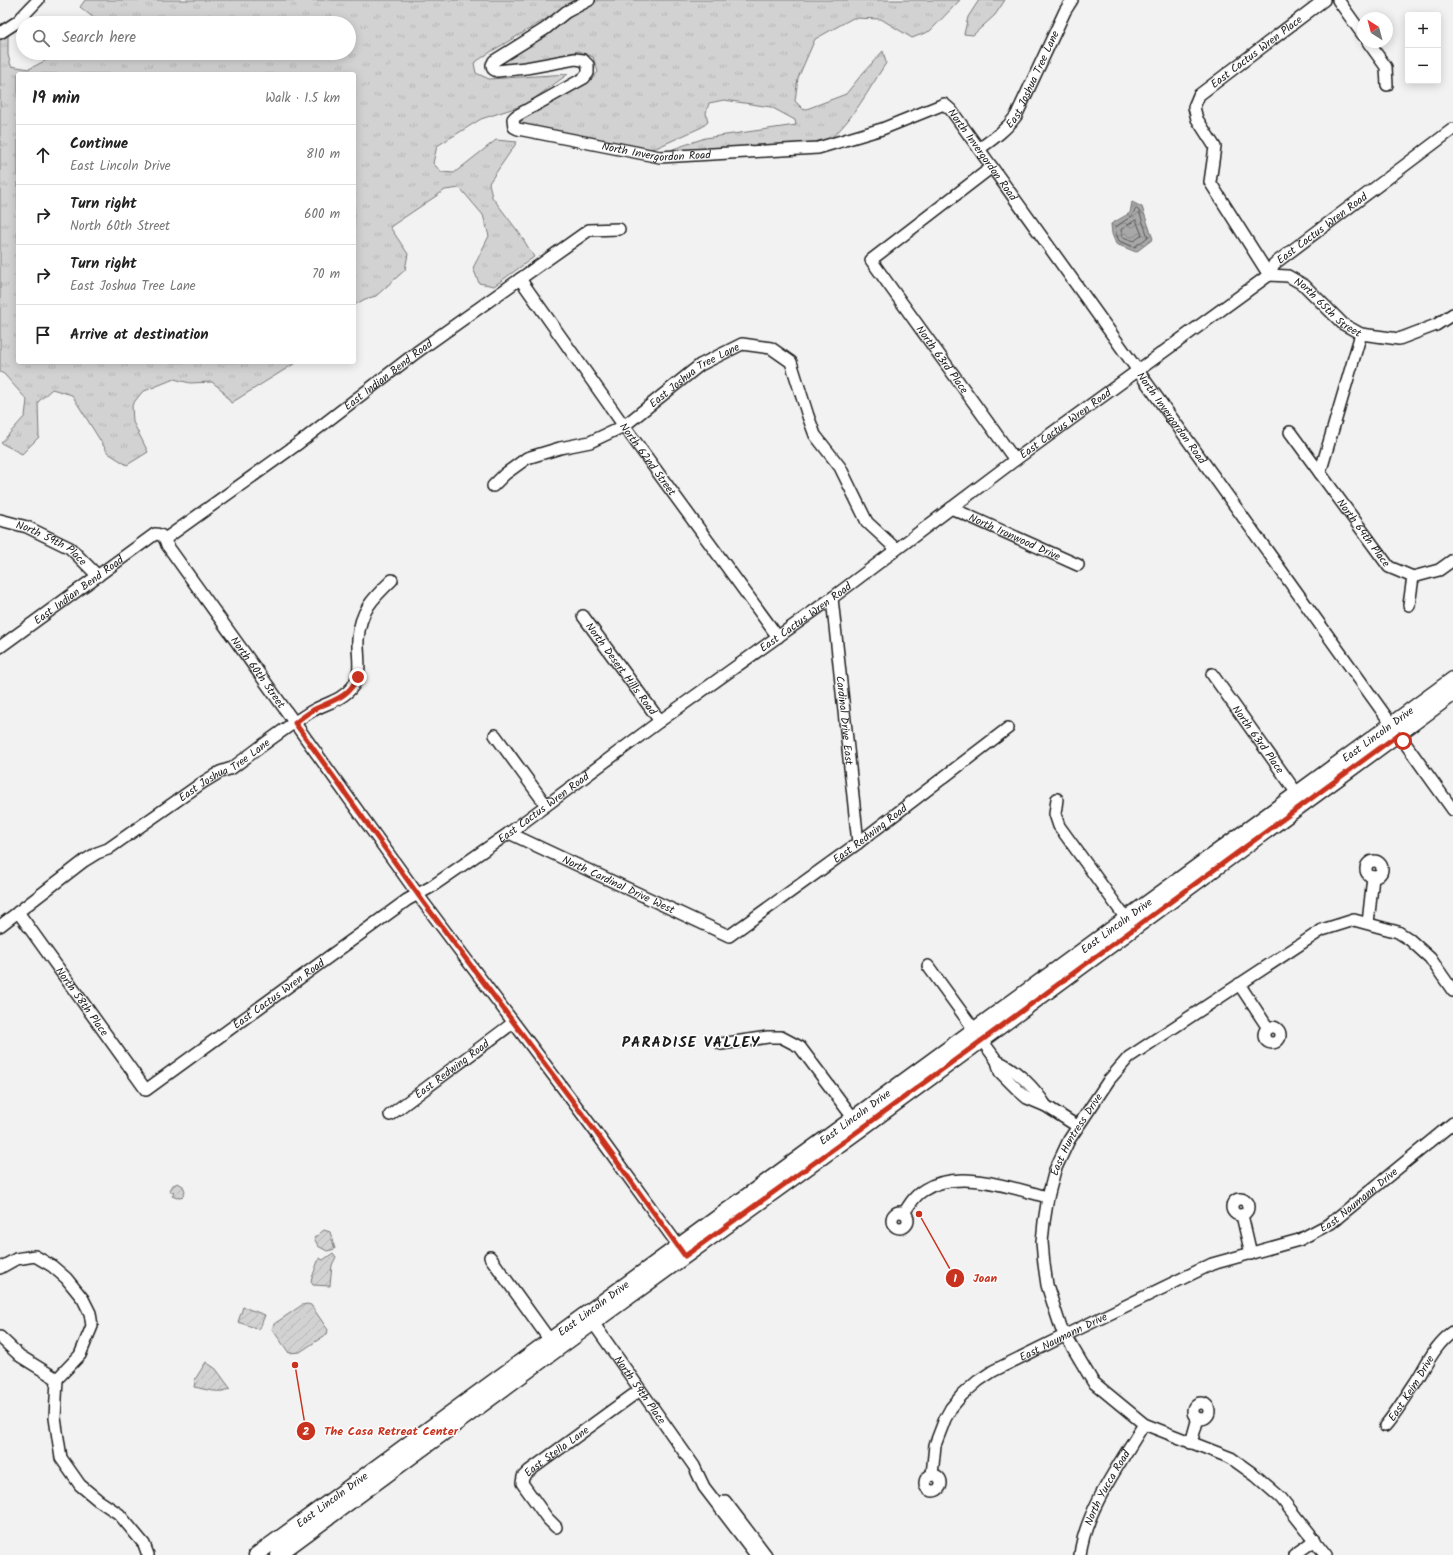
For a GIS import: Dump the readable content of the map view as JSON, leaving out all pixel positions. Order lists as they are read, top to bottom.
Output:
{
  "streets": {
    "main road": ["East Lincoln Drive"],
    "street": [
      "East Cactus Wren Place",
      "East Joshua Tree Lane",
      "North Invergordon Road",
      "East Cactus Wren Road",
      "North 65th Street",
      "North 63rd Place",
      "East Indian Bend Road",
      "North 62nd Street",
      "North 64th Place",
      "North Ironwood Drive",
      "North 59th Place",
      "North Desert Hills Road",
      "North 60th Street",
      "Cardinal Drive East",
      "East Redwing Road",
      "North Cardinal Drive West",
      "North 58th Place",
      "East Huntress Drive",
      "East Naumann Drive",
      "East Keim Drive",
      "East Stella Lane",
      "North Yucca Road"
    ]
  },
  "crossings": [
    ["East Cactus Wren Place", "East Cactus Wren Road"],
    ["East Cactus Wren Place", "North 65th Street"],
    ["East Joshua Tree Lane", "North Invergordon Road"],
    ["East Joshua Tree Lane", "East Cactus Wren Road"],
    ["East Joshua Tree Lane", "North 62nd Street"],
    ["East Joshua Tree Lane", "North 60th Street"],
    ["East Joshua Tree Lane", "North 58th Place"],
    ["North Invergordon Road", "East Cactus Wren Road"],
    ["North Invergordon Road", "North 63rd Place"],
    ["North Invergordon Road", "East Lincoln Drive"],
    ["East Cactus Wren Road", "North 65th Street"],
    ["East Cactus Wren Road", "North 63rd Place"],
    ["East Cactus Wren Road", "North 62nd Street"],
    ["East Cactus Wren Road", "North Ironwood Drive"],
    ["East Cactus Wren Road", "North Desert Hills Road"],
    ["East Cactus Wren Road", "North 60th Street"],
    ["East Cactus Wren Road", "Cardinal Drive East"],
    ["East Cactus Wren Road", "North Cardinal Drive West"],
    ["East Cactus Wren Road", "North 58th Place"],
    ["North 63rd Place", "East Lincoln Drive"],
    ["East Indian Bend Road", "North 62nd Street"],
    ["East Indian Bend Road", "North 59th Place"],
    ["East Indian Bend Road", "North 60th Street"],
    ["North 59th Place", "East Lincoln Drive"],
    ["North 59th Place", "East Stella Lane"],
    ["North 60th Street", "East Lincoln Drive"],
    ["North 60th Street", "East Redwing Road"],
    ["Cardinal Drive East", "East Redwing Road"],
    ["East Redwing Road", "North Cardinal Drive West"],
    ["East Huntress Drive", "East Naumann Drive"],
    ["East Huntress Drive", "North Yucca Road"]
  ],
  "districts": ["PARADISE VALLEY"],
  "places": ["Joan", "The Casa Retreat Center"],
  "north": "top left",
  "page": {
    "map_buttons": ["+", "−"],
    "search": "Search here",
    "heading": ["19 min", "Walk · 1.5 km"],
    "list": [
      ["Continue", "East Lincoln Drive", "810 m"],
      ["Turn right", "North 60th Street", "600 m"],
      ["Turn right", "East Joshua Tree Lane", "70 m"],
      "Arrive at destination"
    ]
  }
}
